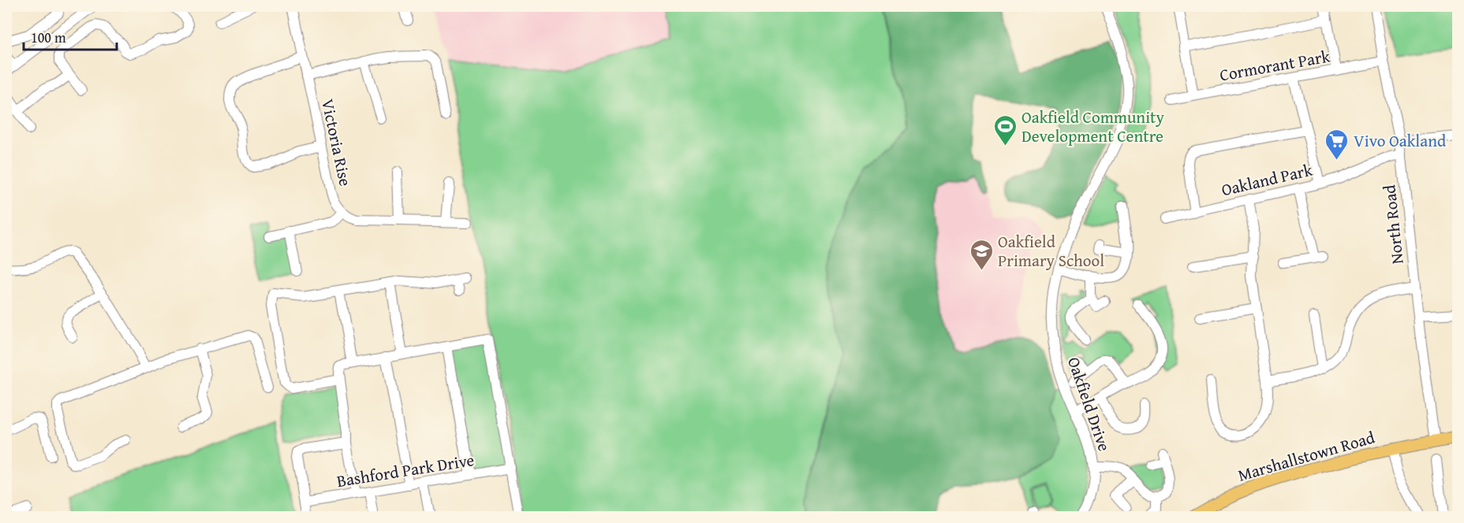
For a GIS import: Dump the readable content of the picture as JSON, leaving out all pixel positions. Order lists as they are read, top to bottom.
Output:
{
  "streets": {
    "main road": ["Marshallstown Road"],
    "street": [
      "Cormorant Park",
      "Victoria Rise",
      "Oakland Park",
      "North Road",
      "Oakfield Drive",
      "Bashford Park Drive"
    ]
  },
  "crossings": [
    ["Cormorant Park", "North Road"],
    ["Oakland Park", "North Road"],
    ["North Road", "Marshallstown Road"]
  ],
  "places": {
    "sports": ["Oakfield Community Development Centre"],
    "supermarket": ["Vivo Oakland"],
    "school or university": ["Oakfield Primary School"]
  },
  "scale_bar": "100 m"
}
